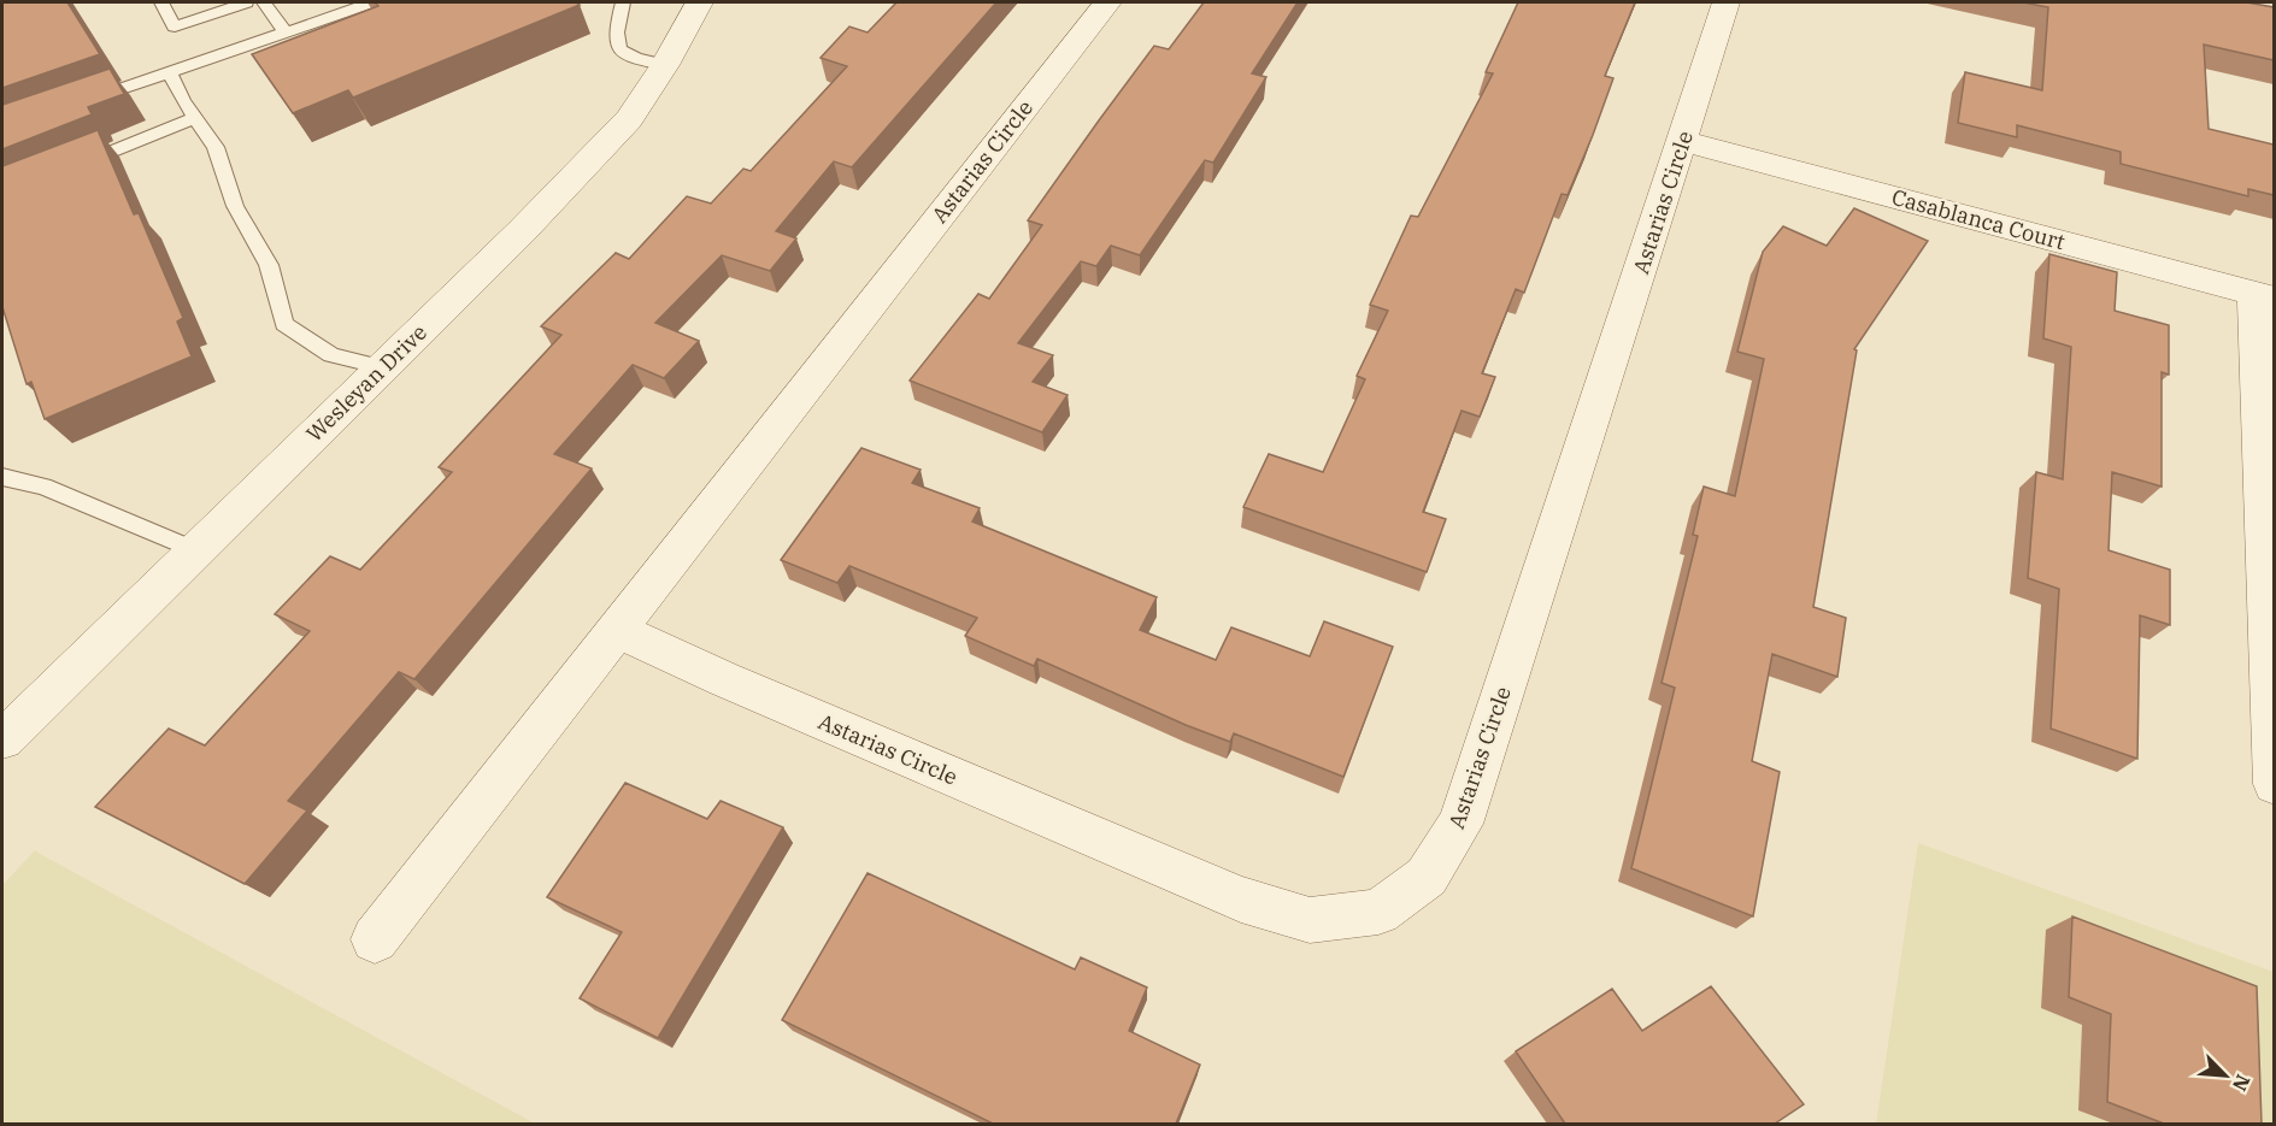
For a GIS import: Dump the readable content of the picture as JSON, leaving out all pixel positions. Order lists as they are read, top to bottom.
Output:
{
  "streets": {
    "street": ["Astarias Circle", "Casablanca Court", "Wesleyan Drive"]
  },
  "crossings": [
    ["Astarias Circle", "Casablanca Court"]
  ],
  "north": "bottom right"
}
